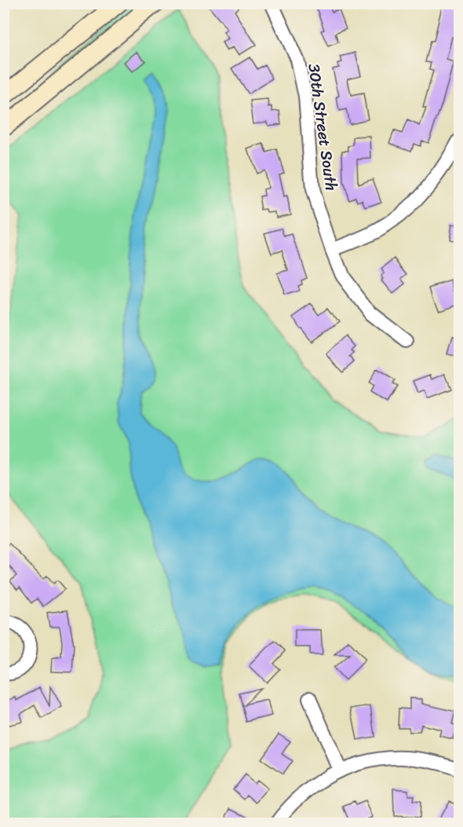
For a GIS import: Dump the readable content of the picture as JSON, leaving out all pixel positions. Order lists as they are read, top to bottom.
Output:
{
  "streets": {
    "street": ["30th Street South"]
  }
}
